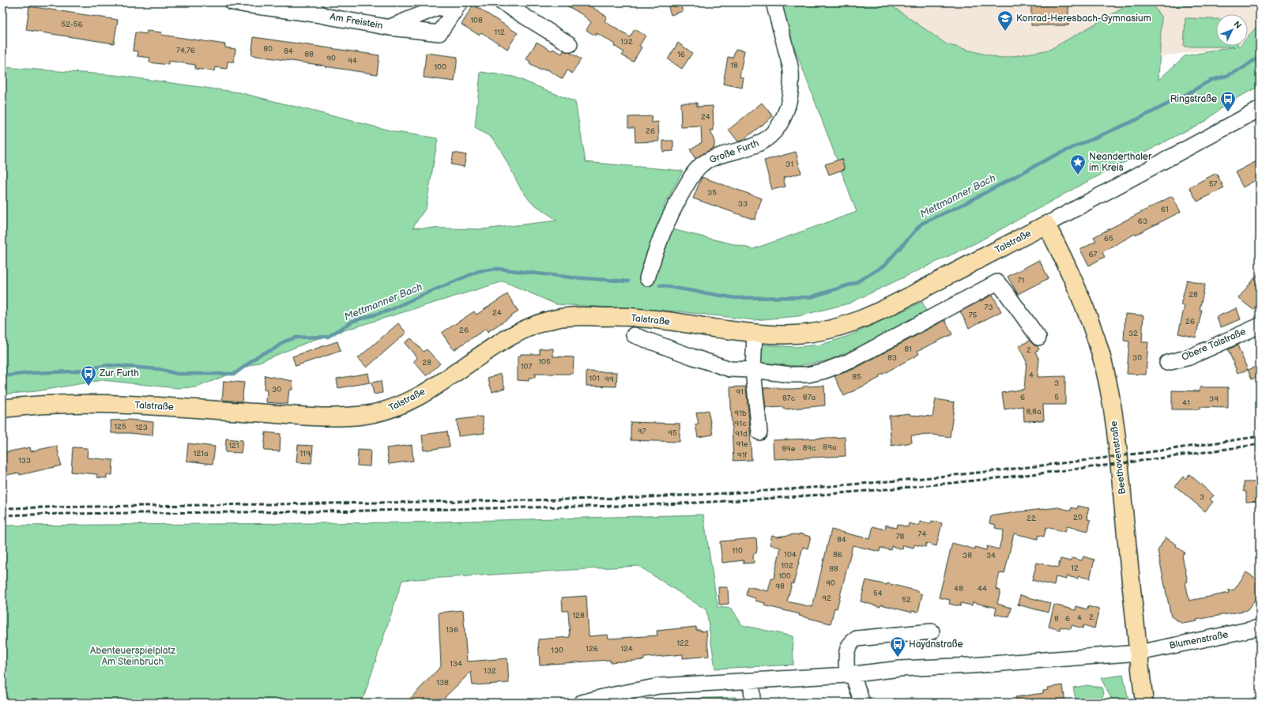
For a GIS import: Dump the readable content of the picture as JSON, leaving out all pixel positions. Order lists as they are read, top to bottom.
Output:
{
  "streets": {
    "main road": ["Talstraße", "Beethovenstraße"],
    "street": [
      "Am Freistein",
      "Große Furth",
      "Obere Talstraße",
      "Blumenstraße"
    ]
  },
  "crossings": [
    ["Talstraße", "Beethovenstraße"],
    ["Beethovenstraße", "Blumenstraße"]
  ],
  "water": ["Mettmanner Bach"],
  "parks": ["Abenteuerspielplatz Am Steinbruch"],
  "places": {
    "school or university": ["Konrad-Heresbach-Gymnasium"],
    "bus stop": ["Ringstraße", "Zur Furth", "Haydnstraße"],
    "place": ["Neanderthaler im Kreis"]
  },
  "house_numbers": [
    "108",
    "52-56",
    "112",
    "132",
    "80",
    "74,76",
    "84",
    "88",
    "16",
    "90",
    "94",
    "18",
    "100",
    "24",
    "26",
    "31",
    "57",
    "35",
    "33",
    "61",
    "63",
    "65",
    "67",
    "71",
    "28",
    "73",
    "24",
    "75",
    "26",
    "26",
    "32",
    "81",
    "2",
    "83",
    "30",
    "105",
    "28",
    "107",
    "4",
    "85",
    "101",
    "99",
    "3",
    "30",
    "91",
    "87a",
    "6",
    "5",
    "87c",
    "39",
    "41",
    "8,8a",
    "91b",
    "91c",
    "125",
    "123",
    "97",
    "95",
    "91d",
    "91e",
    "121",
    "89a",
    "89c",
    "89e",
    "121a",
    "119",
    "91f",
    "133",
    "3",
    "20",
    "22",
    "74",
    "78",
    "84",
    "110",
    "104",
    "86",
    "38",
    "34",
    "102",
    "12",
    "88",
    "100",
    "90",
    "98",
    "48",
    "44",
    "54",
    "92",
    "52",
    "128",
    "2",
    "4",
    "8",
    "6",
    "136",
    "122",
    "126",
    "124",
    "130",
    "134",
    "132",
    "138"
  ],
  "north": "top right"
}
